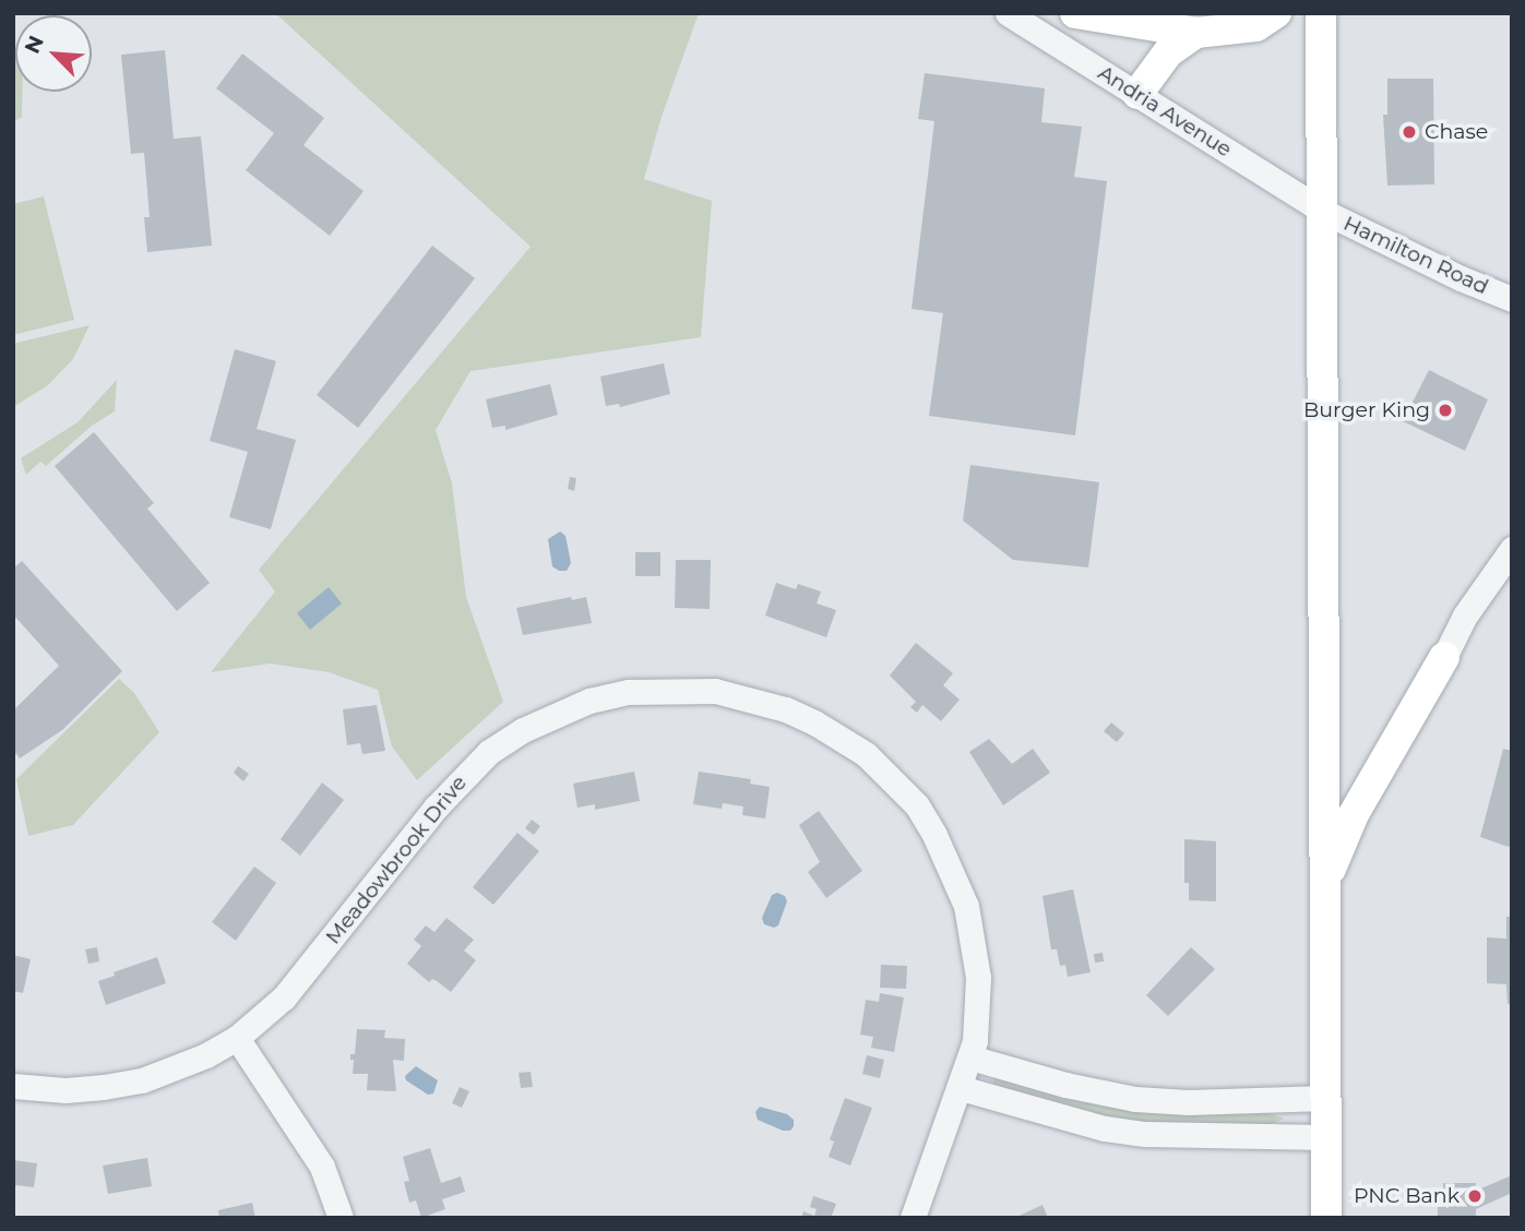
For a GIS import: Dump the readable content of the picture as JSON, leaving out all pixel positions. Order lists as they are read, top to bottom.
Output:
{
  "streets": {
    "street": ["Andria Avenue", "Hamilton Road", "Meadowbrook Drive"]
  },
  "crossings": [
    ["Andria Avenue", "Hamilton Road"]
  ],
  "places": ["Chase", "Burger King", "PNC Bank"],
  "north": "top left"
}
